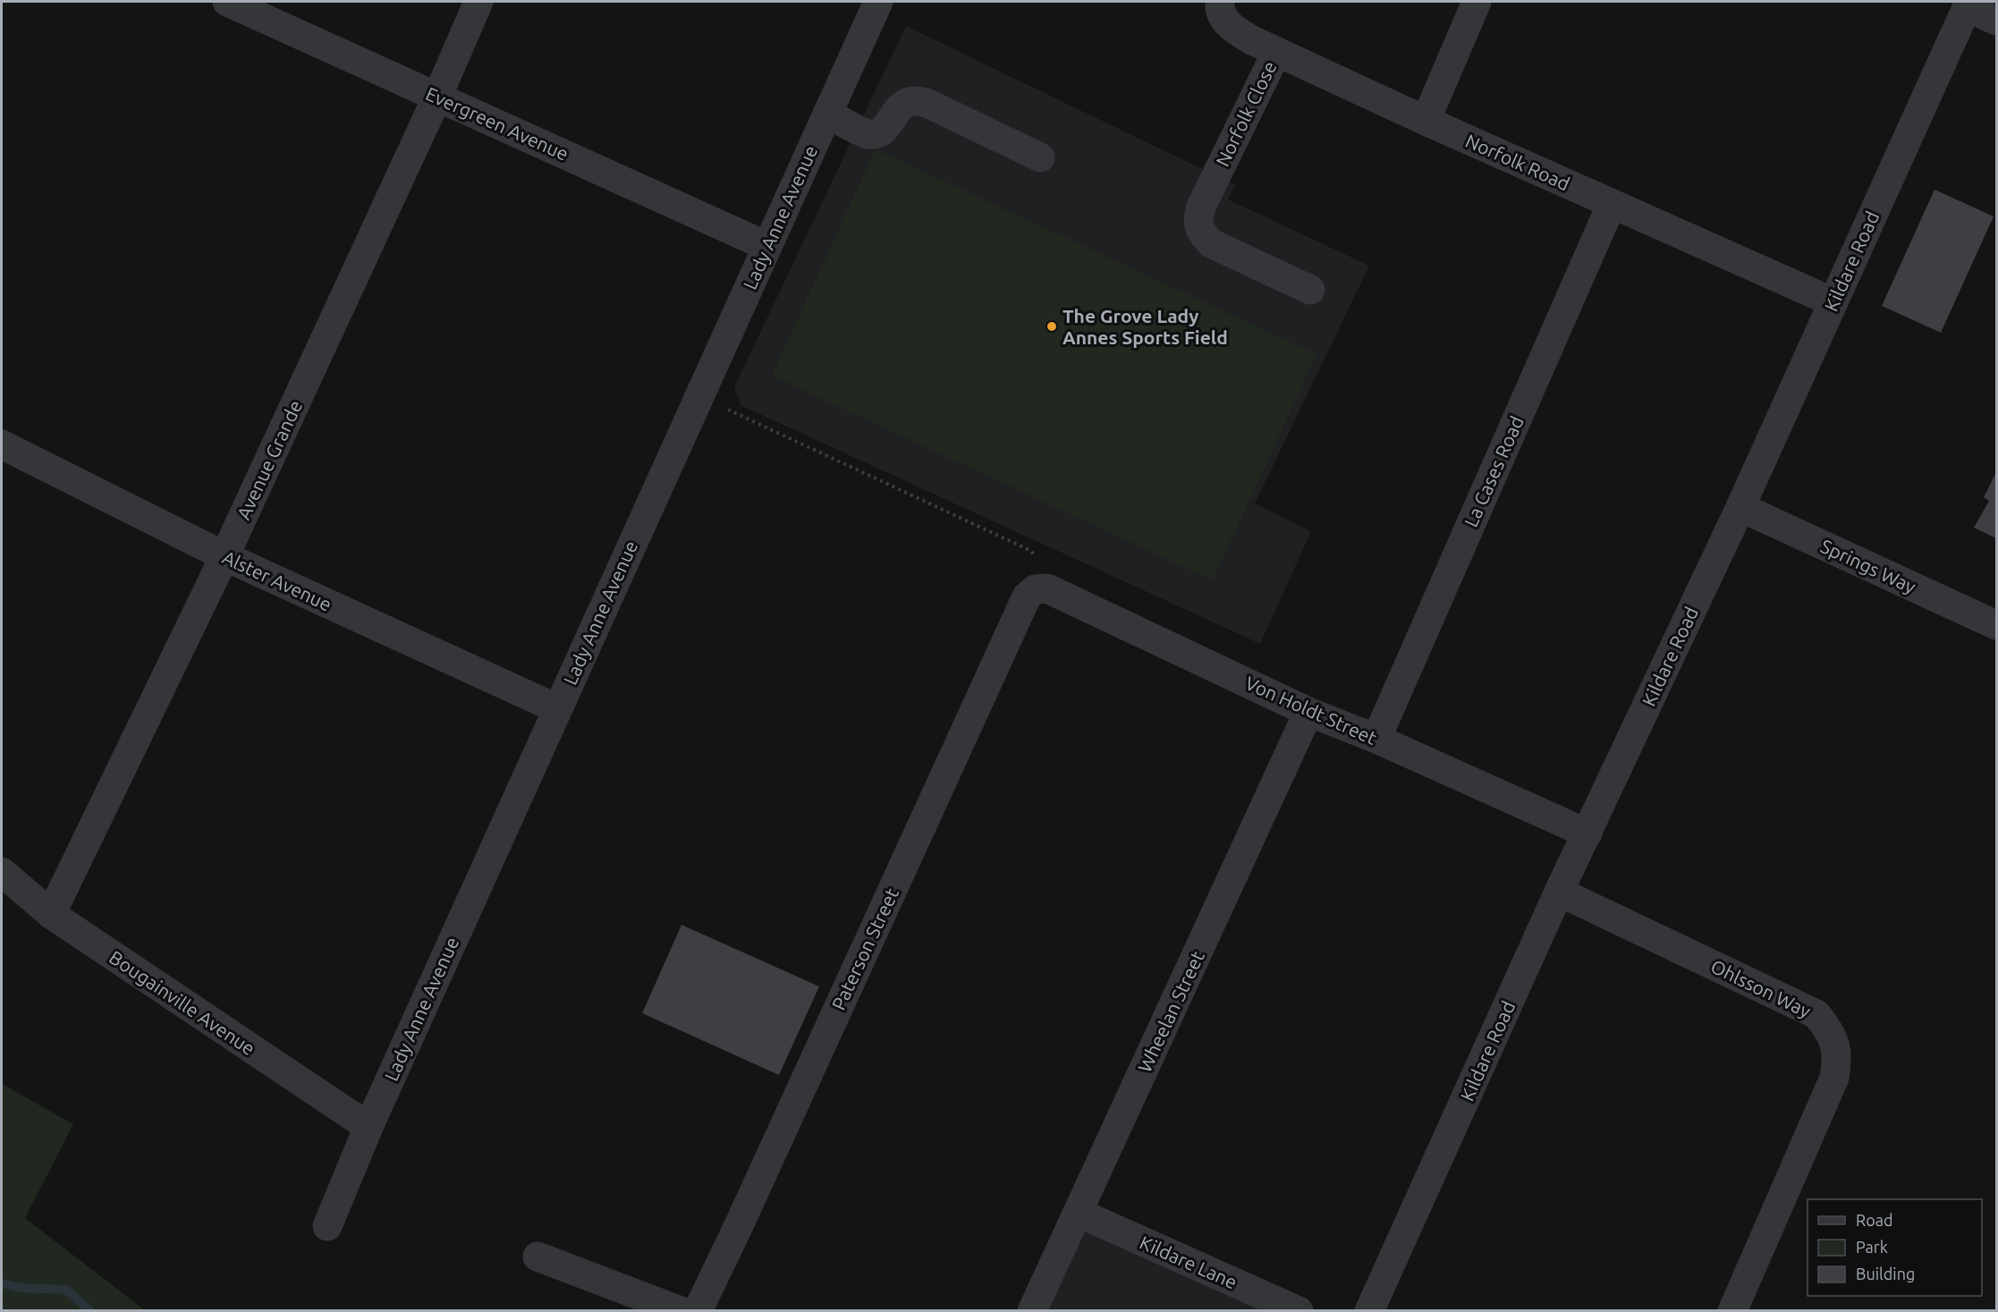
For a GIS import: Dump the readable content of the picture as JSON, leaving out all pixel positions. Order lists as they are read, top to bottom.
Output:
{
  "streets": {
    "street": [
      "Norfolk Close",
      "Evergreen Avenue",
      "Norfolk Road",
      "Lady Anne Avenue",
      "Kildare Road",
      "Avenue Grande",
      "La Cases Road",
      "Springs Way",
      "Alster Avenue",
      "Von Holdt Street",
      "Paterson Street",
      "Ohlsson Way",
      "Bougainville Avenue",
      "Wheelan Street",
      "Kildare Lane"
    ]
  },
  "crossings": [
    ["Norfolk Close", "Norfolk Road"],
    ["Evergreen Avenue", "Lady Anne Avenue"],
    ["Evergreen Avenue", "Avenue Grande"],
    ["Norfolk Road", "Kildare Road"],
    ["Norfolk Road", "La Cases Road"],
    ["Lady Anne Avenue", "Alster Avenue"],
    ["Lady Anne Avenue", "Bougainville Avenue"],
    ["Kildare Road", "Springs Way"],
    ["Kildare Road", "Von Holdt Street"],
    ["Kildare Road", "Ohlsson Way"],
    ["Avenue Grande", "Alster Avenue"],
    ["Avenue Grande", "Bougainville Avenue"],
    ["La Cases Road", "Von Holdt Street"],
    ["Von Holdt Street", "Paterson Street"],
    ["Von Holdt Street", "Wheelan Street"],
    ["Wheelan Street", "Kildare Lane"]
  ],
  "places": ["The Grove Lady Annes Sports Field"],
  "legend": ["Road", "Park", "Building"]
}
